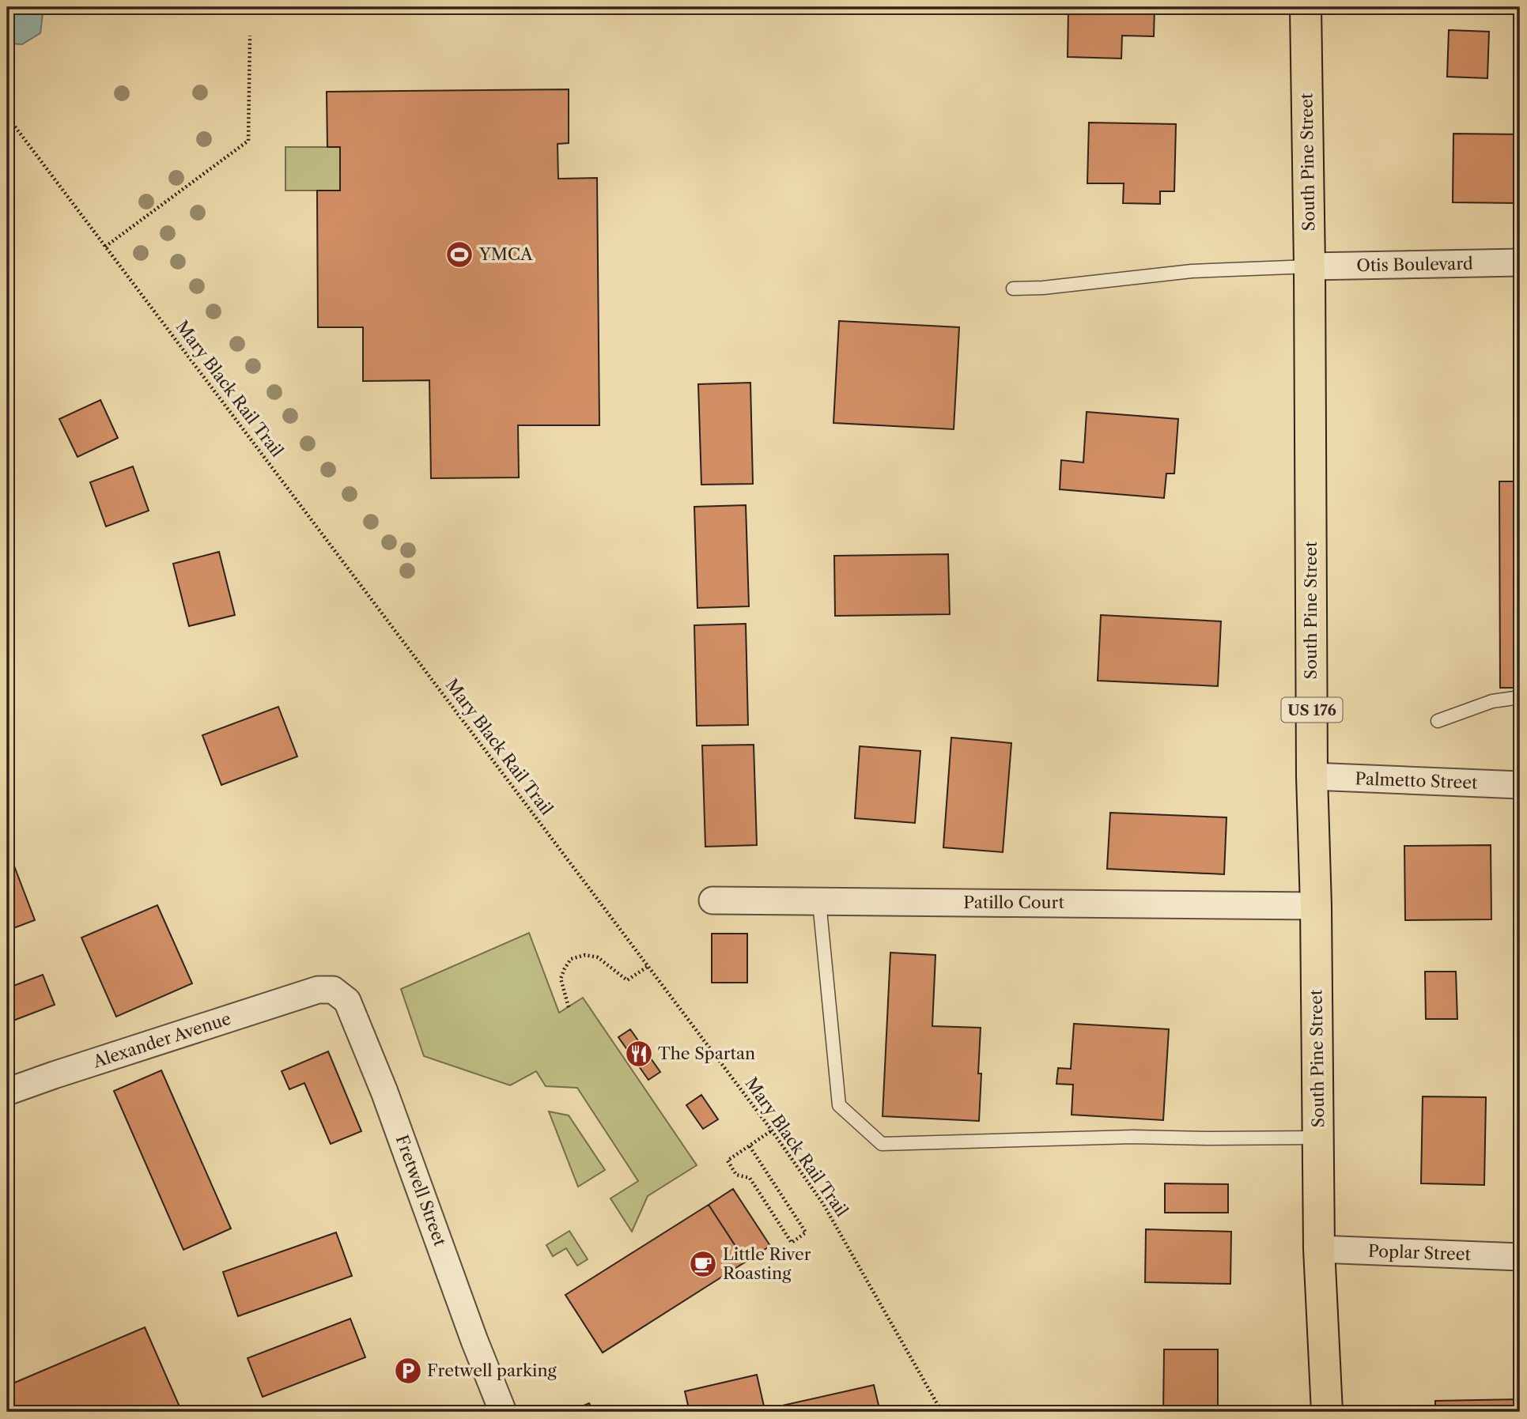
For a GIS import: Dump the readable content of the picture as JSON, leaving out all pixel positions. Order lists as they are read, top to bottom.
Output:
{
  "streets": {
    "highway": ["South Pine Street", "US 176"],
    "street": [
      "Otis Boulevard",
      "Palmetto Street",
      "Patillo Court",
      "Alexander Avenue",
      "Fretwell Street",
      "Poplar Street"
    ],
    "path": ["Mary Black Rail Trail"]
  },
  "crossings": [
    ["South Pine Street", "Otis Boulevard"],
    ["South Pine Street", "Palmetto Street"],
    ["South Pine Street", "Patillo Court"],
    ["South Pine Street", "Poplar Street"],
    ["Alexander Avenue", "Fretwell Street"]
  ],
  "places": {
    "sports": ["YMCA"],
    "restaurant": ["The Spartan"],
    "cafe": ["Little River Roasting"],
    "parking": ["Fretwell parking"]
  }
}
